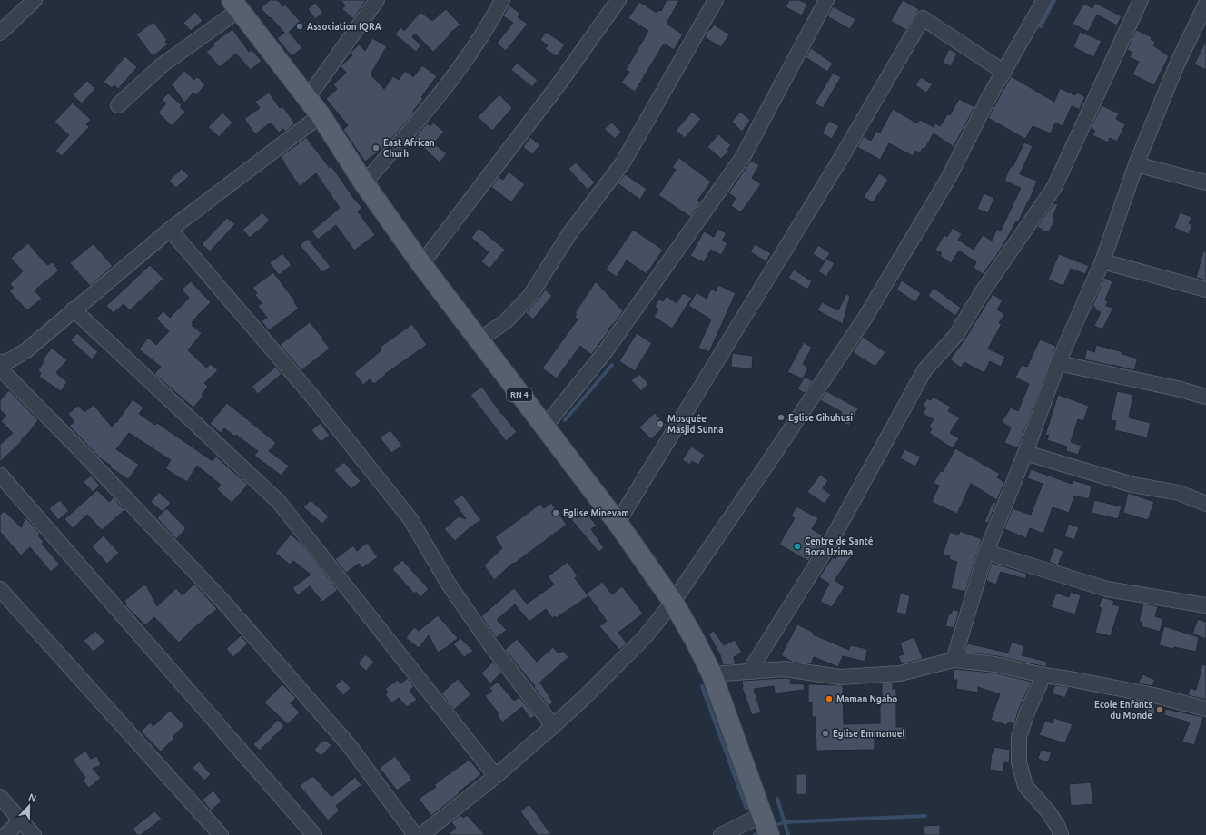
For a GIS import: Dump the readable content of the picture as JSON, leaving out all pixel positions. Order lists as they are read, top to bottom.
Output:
{
  "streets": {
    "main road": ["RN 4"]
  },
  "places": [
    "Association IQRA",
    "East African Churh",
    "Eglise Gihuhusi",
    "Mosquée Masjid Sunna",
    "Eglise Minevam",
    "Centre de Santé Bora Uzima",
    "Maman Ngabo",
    "Ecole Enfants du Monde",
    "Eglise Emmanuel"
  ],
  "north": "top"
}
